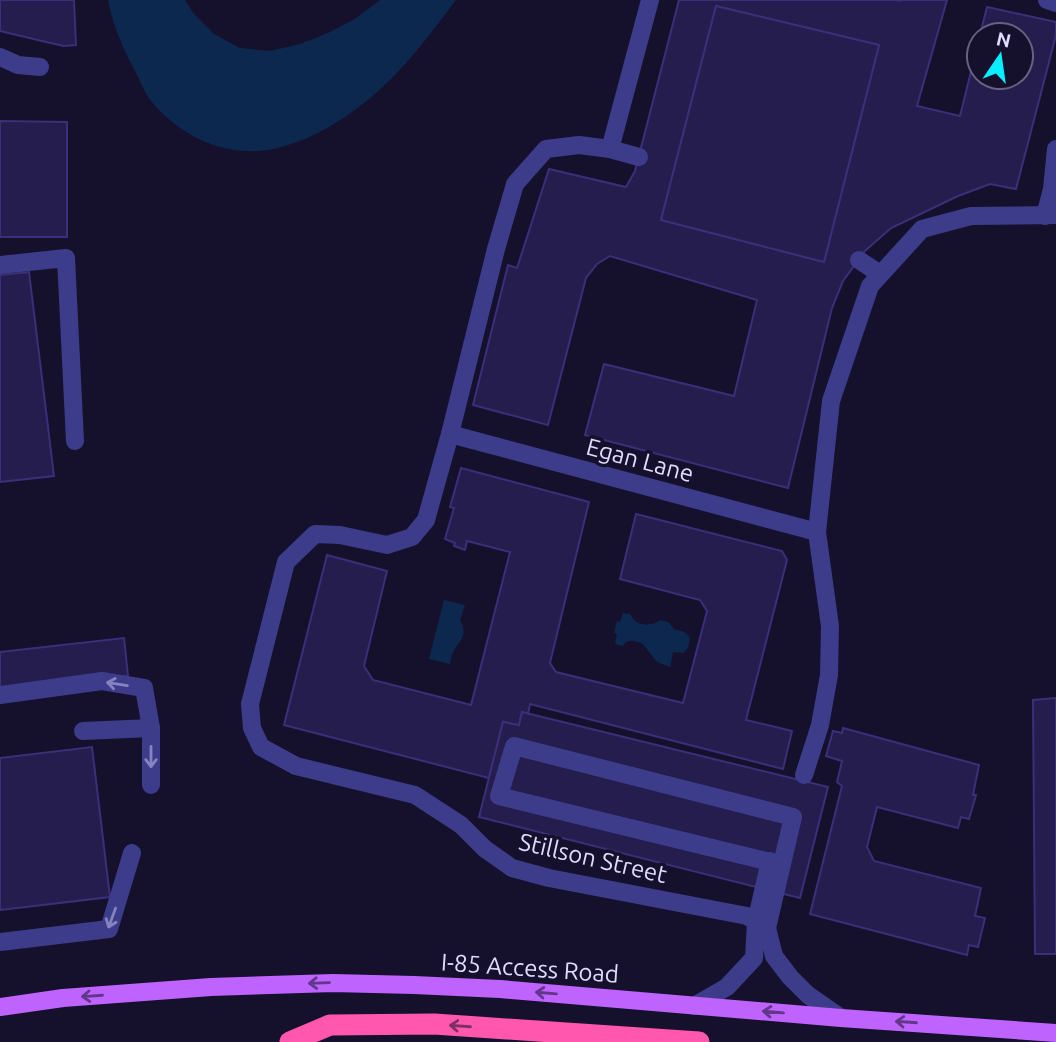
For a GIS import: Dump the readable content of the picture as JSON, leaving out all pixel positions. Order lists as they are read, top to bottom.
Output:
{
  "streets": {
    "main road": ["I-85 Access Road"],
    "street": ["Egan Lane", "Stillson Street"]
  },
  "crossings": [
    ["Egan Lane", "Stillson Street"]
  ],
  "one_way": ["I-85 Access Road"],
  "north": "top"
}
